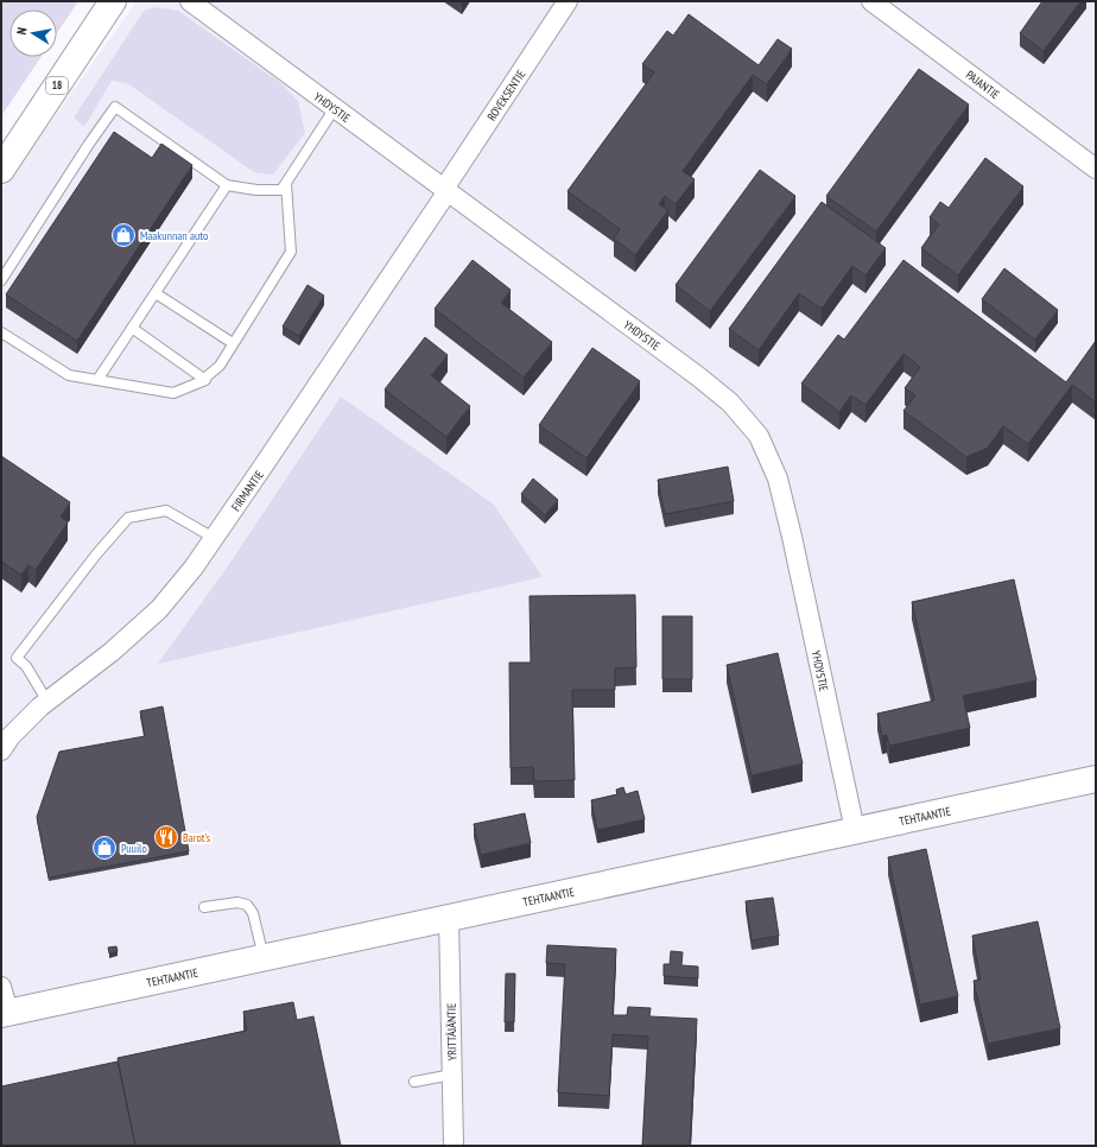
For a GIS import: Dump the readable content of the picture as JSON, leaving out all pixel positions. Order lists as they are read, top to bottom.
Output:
{
  "streets": {
    "main road": ["18", "TEHTAANTIE"],
    "street": [
      "PAJANTIE",
      "ROVEKSENTIE",
      "YHDYSTIE",
      "FIRMANTIE",
      "YRITTÄJÄNTIE"
    ]
  },
  "crossings": [
    ["ROVEKSENTIE", "YHDYSTIE"],
    ["ROVEKSENTIE", "FIRMANTIE"],
    ["YHDYSTIE", "FIRMANTIE"],
    ["YHDYSTIE", "TEHTAANTIE"],
    ["TEHTAANTIE", "YRITTÄJÄNTIE"]
  ],
  "places": {
    "shop": ["Maakunnan auto", "Puuilo"],
    "restaurant": ["Barot's"]
  },
  "north": "left"
}
